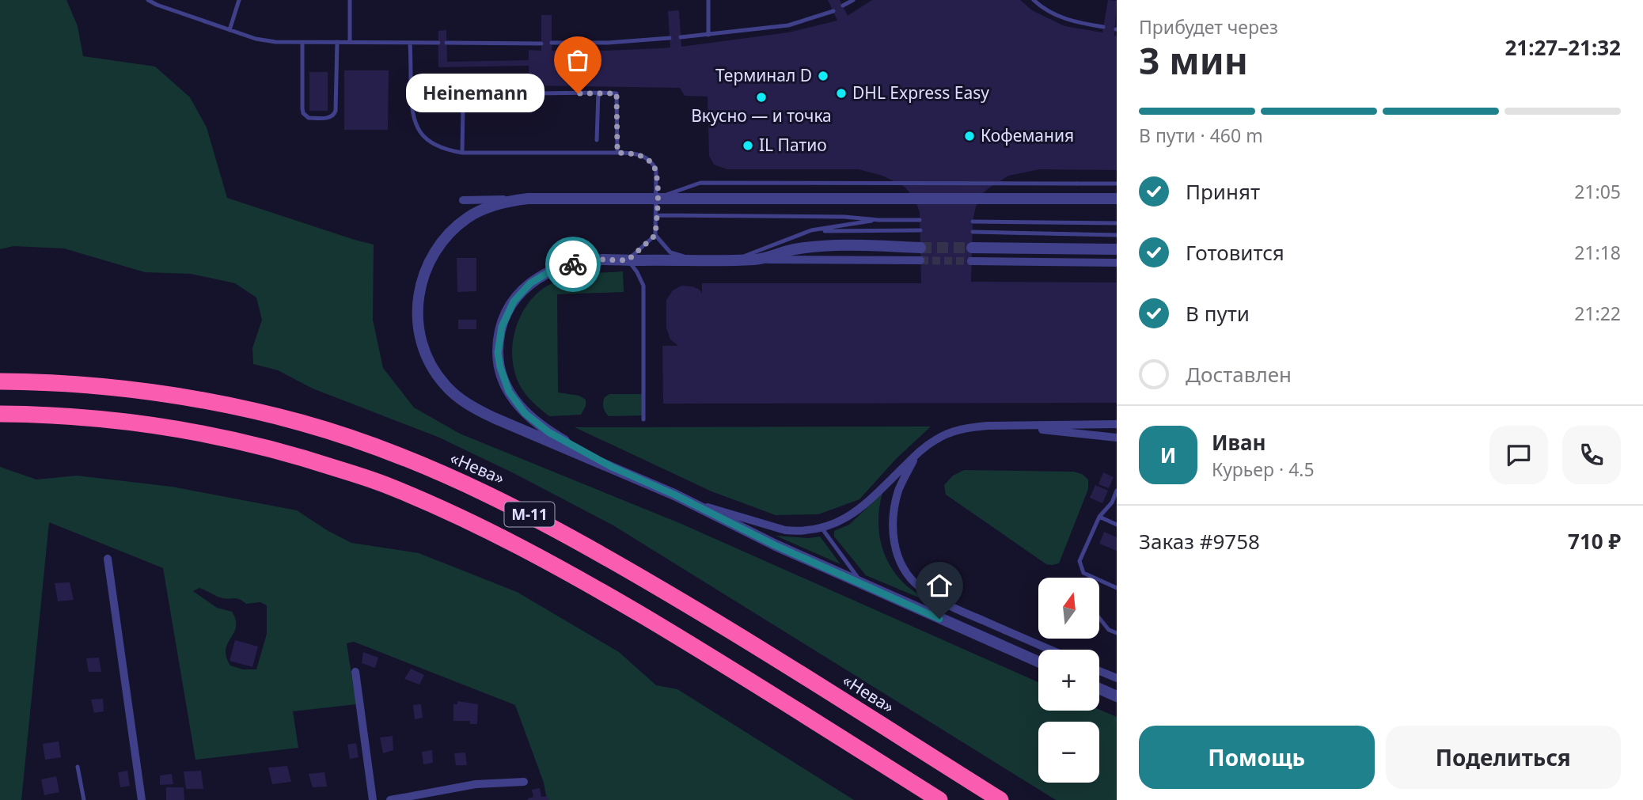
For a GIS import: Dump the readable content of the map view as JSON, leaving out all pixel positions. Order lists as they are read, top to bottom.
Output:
{
  "streets": {
    "highway": ["«Нева»", "М-11"]
  },
  "places": [
    "Терминал D",
    "Heinemann",
    "DHL Express Easy",
    "Вкусно — и точка",
    "Кофемания",
    "IL Патио"
  ],
  "north": "top",
  "page": {
    "heading": ["3 мин", "Прибудет через", "21:27–21:32"],
    "panel": [
      "Иван",
      "Курьер · 4.5",
      "Заказ #9758",
      "710 ₽"
    ],
    "bubble": "Heinemann",
    "bar": "В пути · 460 m",
    "list": [
      ["Принят", "21:05"],
      ["Готовится", "21:18"],
      ["В пути", "21:22"],
      "Доставлен"
    ],
    "round": "И",
    "map_buttons": ["+", "−"],
    "buttons": ["Помощь", "Поделиться"]
  }
}
